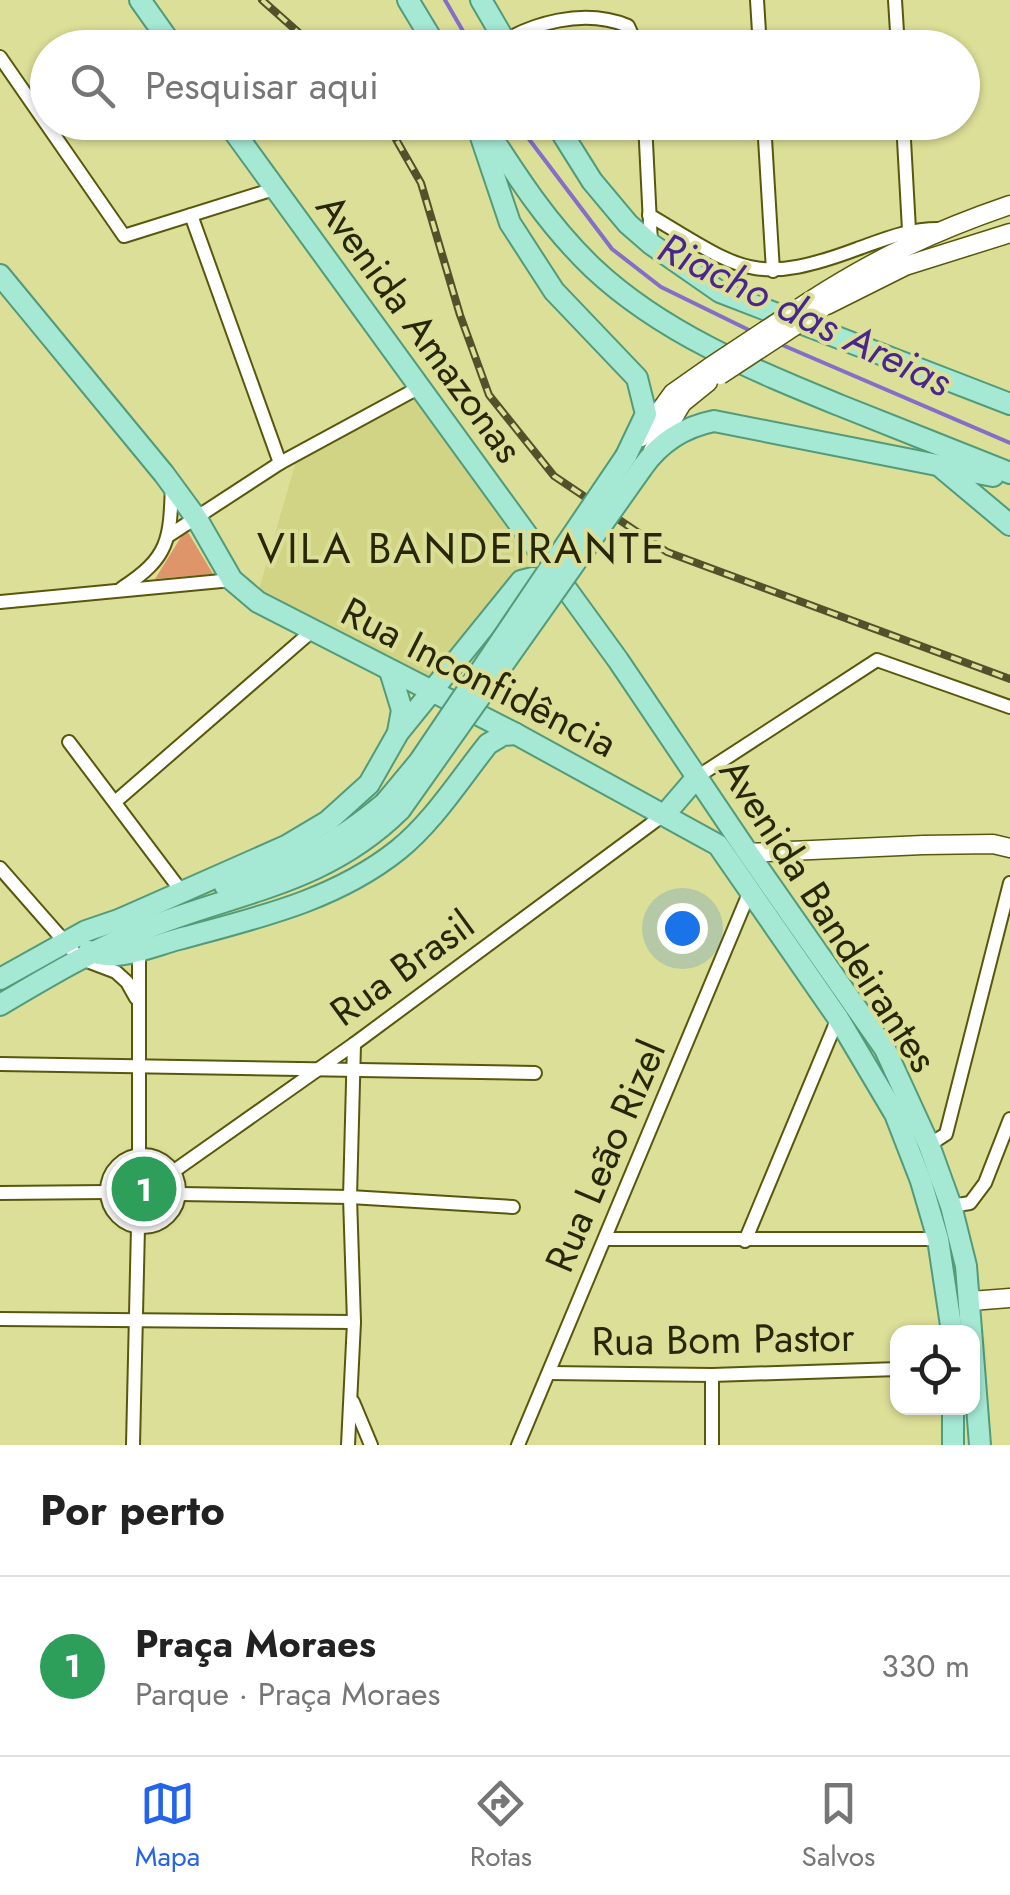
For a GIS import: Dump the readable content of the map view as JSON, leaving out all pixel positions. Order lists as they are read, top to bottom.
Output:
{
  "streets": {
    "main road": ["Avenida Amazonas", "Rua Inconfidência", "Avenida Bandeirantes"],
    "street": ["Rua Brasil", "Rua Leão Rizel", "Rua Bom Pastor"]
  },
  "crossings": [
    ["Avenida Amazonas", "Avenida Bandeirantes"],
    ["Rua Inconfidência", "Avenida Bandeirantes"],
    ["Rua Inconfidência", "Rua Brasil"],
    ["Avenida Bandeirantes", "Rua Leão Rizel"],
    ["Rua Leão Rizel", "Rua Bom Pastor"]
  ],
  "districts": ["VILA BANDEIRANTE"],
  "water": ["Riacho das Areias"],
  "page": {
    "search": "Pesquisar aqui",
    "pins": "1",
    "heading": "Por perto",
    "list": [
      {
        "mark": "1",
        "name": "Praça Moraes",
        "note": "Parque · Praça Moraes",
        "value": "330 m"
      }
    ],
    "nav": ["Mapa", "Rotas", "Salvos"]
  }
}
